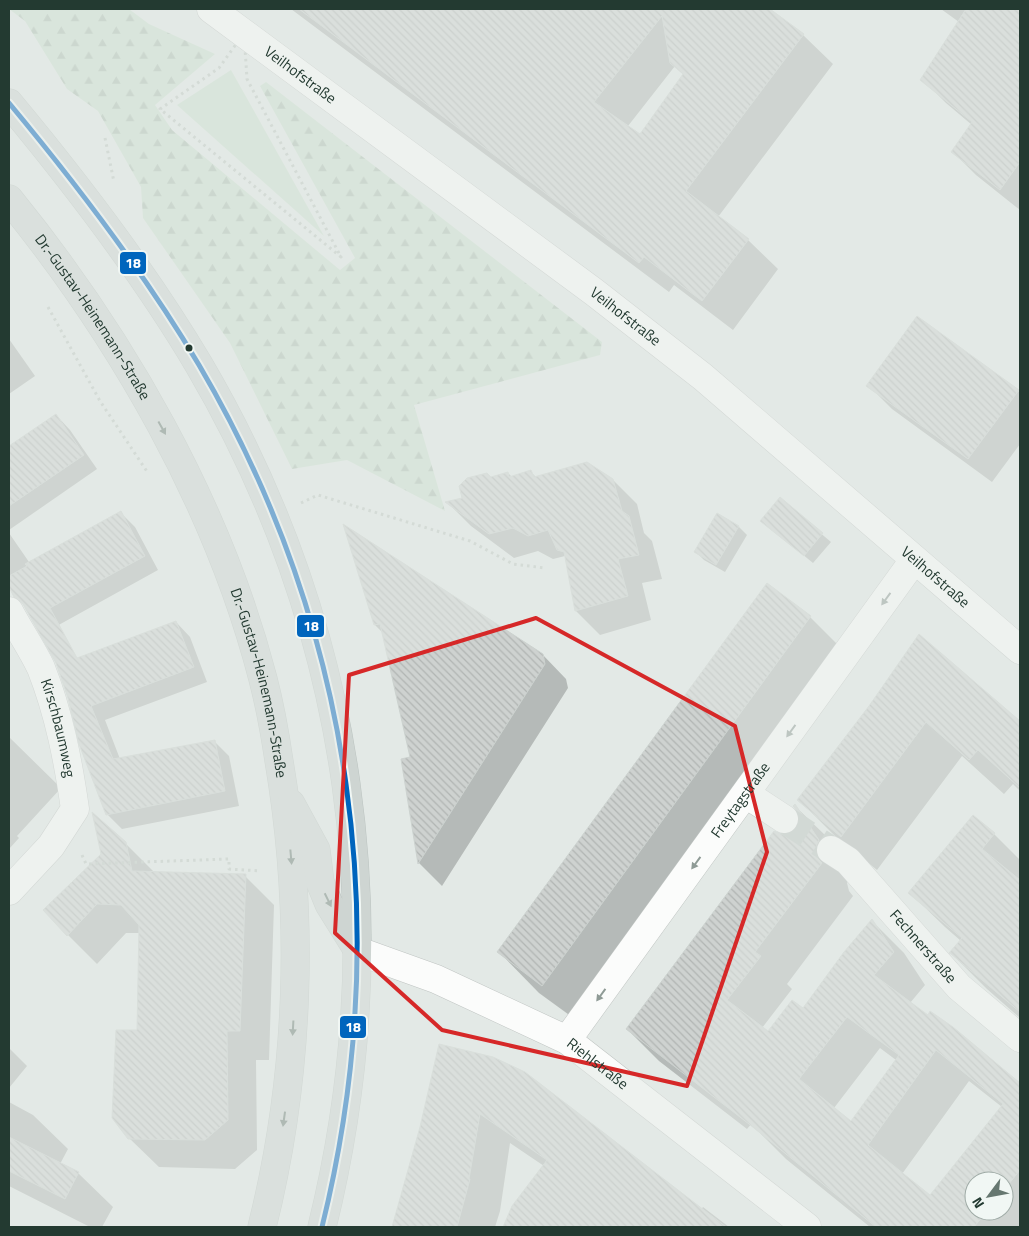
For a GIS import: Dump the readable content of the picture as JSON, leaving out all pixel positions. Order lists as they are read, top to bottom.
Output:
{
  "streets": {
    "main road": ["Dr.-Gustav-Heinemann-Straße"],
    "street": [
      "Veilhofstraße",
      "Kirschbaumweg",
      "Freytagstraße",
      "Fechnerstraße",
      "Riehlstraße"
    ]
  },
  "crossings": [
    ["Veilhofstraße", "Freytagstraße"],
    ["Freytagstraße", "Riehlstraße"]
  ],
  "one_way": ["Freytagstraße"],
  "lines": ["transit line 18"],
  "north": "bottom left"
}
